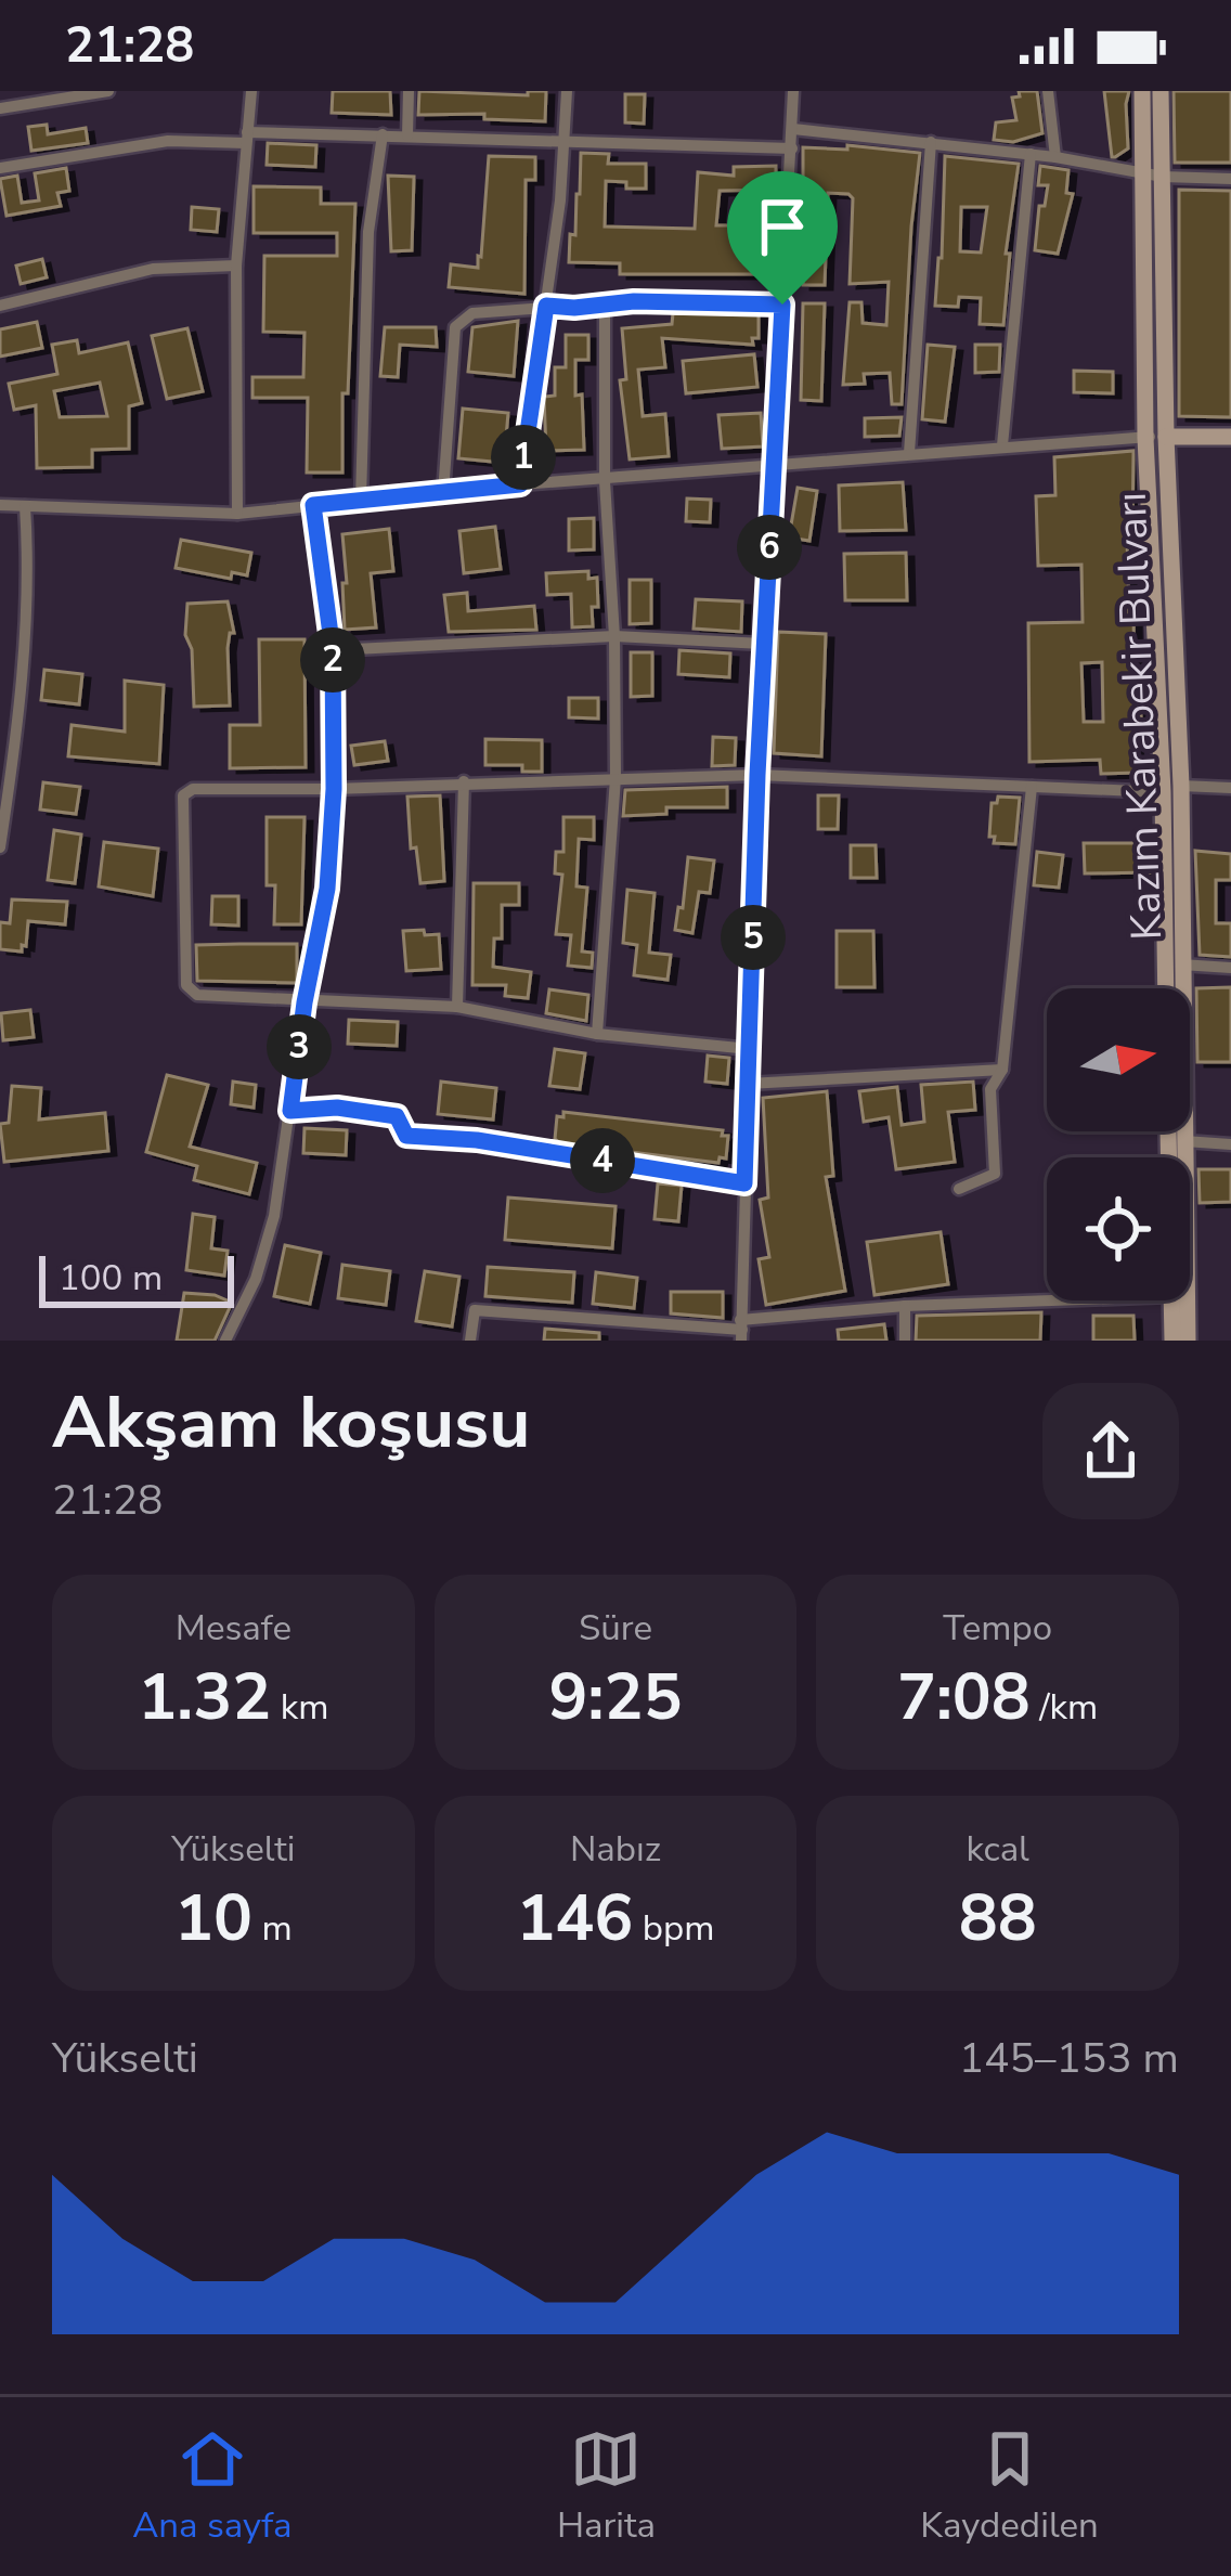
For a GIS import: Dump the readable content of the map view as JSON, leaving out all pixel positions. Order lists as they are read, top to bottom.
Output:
{
  "streets": {
    "main road": ["Kazım Karabekir Bulvarı"]
  },
  "scale_bar": "100 m",
  "north": "right",
  "page": {
    "status": "21:28",
    "pins": [
      "1",
      "6",
      "2",
      "5",
      "3",
      "4"
    ],
    "scale": "100 m",
    "heading": ["Akşam koşusu", "21:28"],
    "stats": [
      ["Mesafe", "1.32 km"],
      ["Süre", "9:25"],
      ["Tempo", "7:08 /km"],
      ["Yükselti", "10 m"],
      ["Nabız", "146 bpm"],
      ["kcal", "88"]
    ],
    "chart": ["Yükselti", "145–153 m"],
    "tabs": ["Ana sayfa", "Harita", "Kaydedilen"]
  }
}
